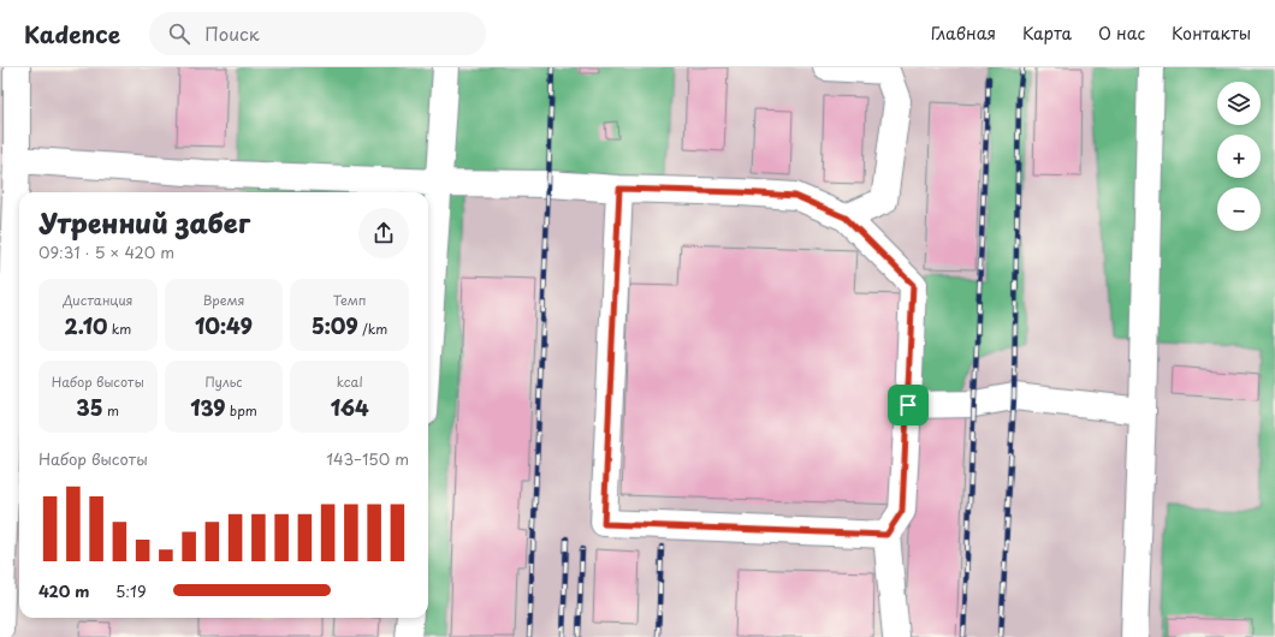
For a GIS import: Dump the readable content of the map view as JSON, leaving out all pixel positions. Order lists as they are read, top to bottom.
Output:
{
  "page": {
    "header": "Kadence",
    "search": "Поиск",
    "nav": [
      "Главная",
      "Карта",
      "О нас",
      "Контакты"
    ],
    "map_buttons": ["+", "−"],
    "heading": ["Утренний забег", "09:31 · 5 × 420 m"],
    "stats": [
      ["Дистанция", "2.10 km"],
      ["Время", "10:49"],
      ["Темп", "5:09 /km"],
      ["Набор высоты", "35 m"],
      ["Пульс", "139 bpm"],
      ["kcal", "164"]
    ],
    "chart": ["Набор высоты", "143–150 m"],
    "list": [
      {
        "name": "420 m",
        "note": "5:19"
      }
    ]
  }
}
